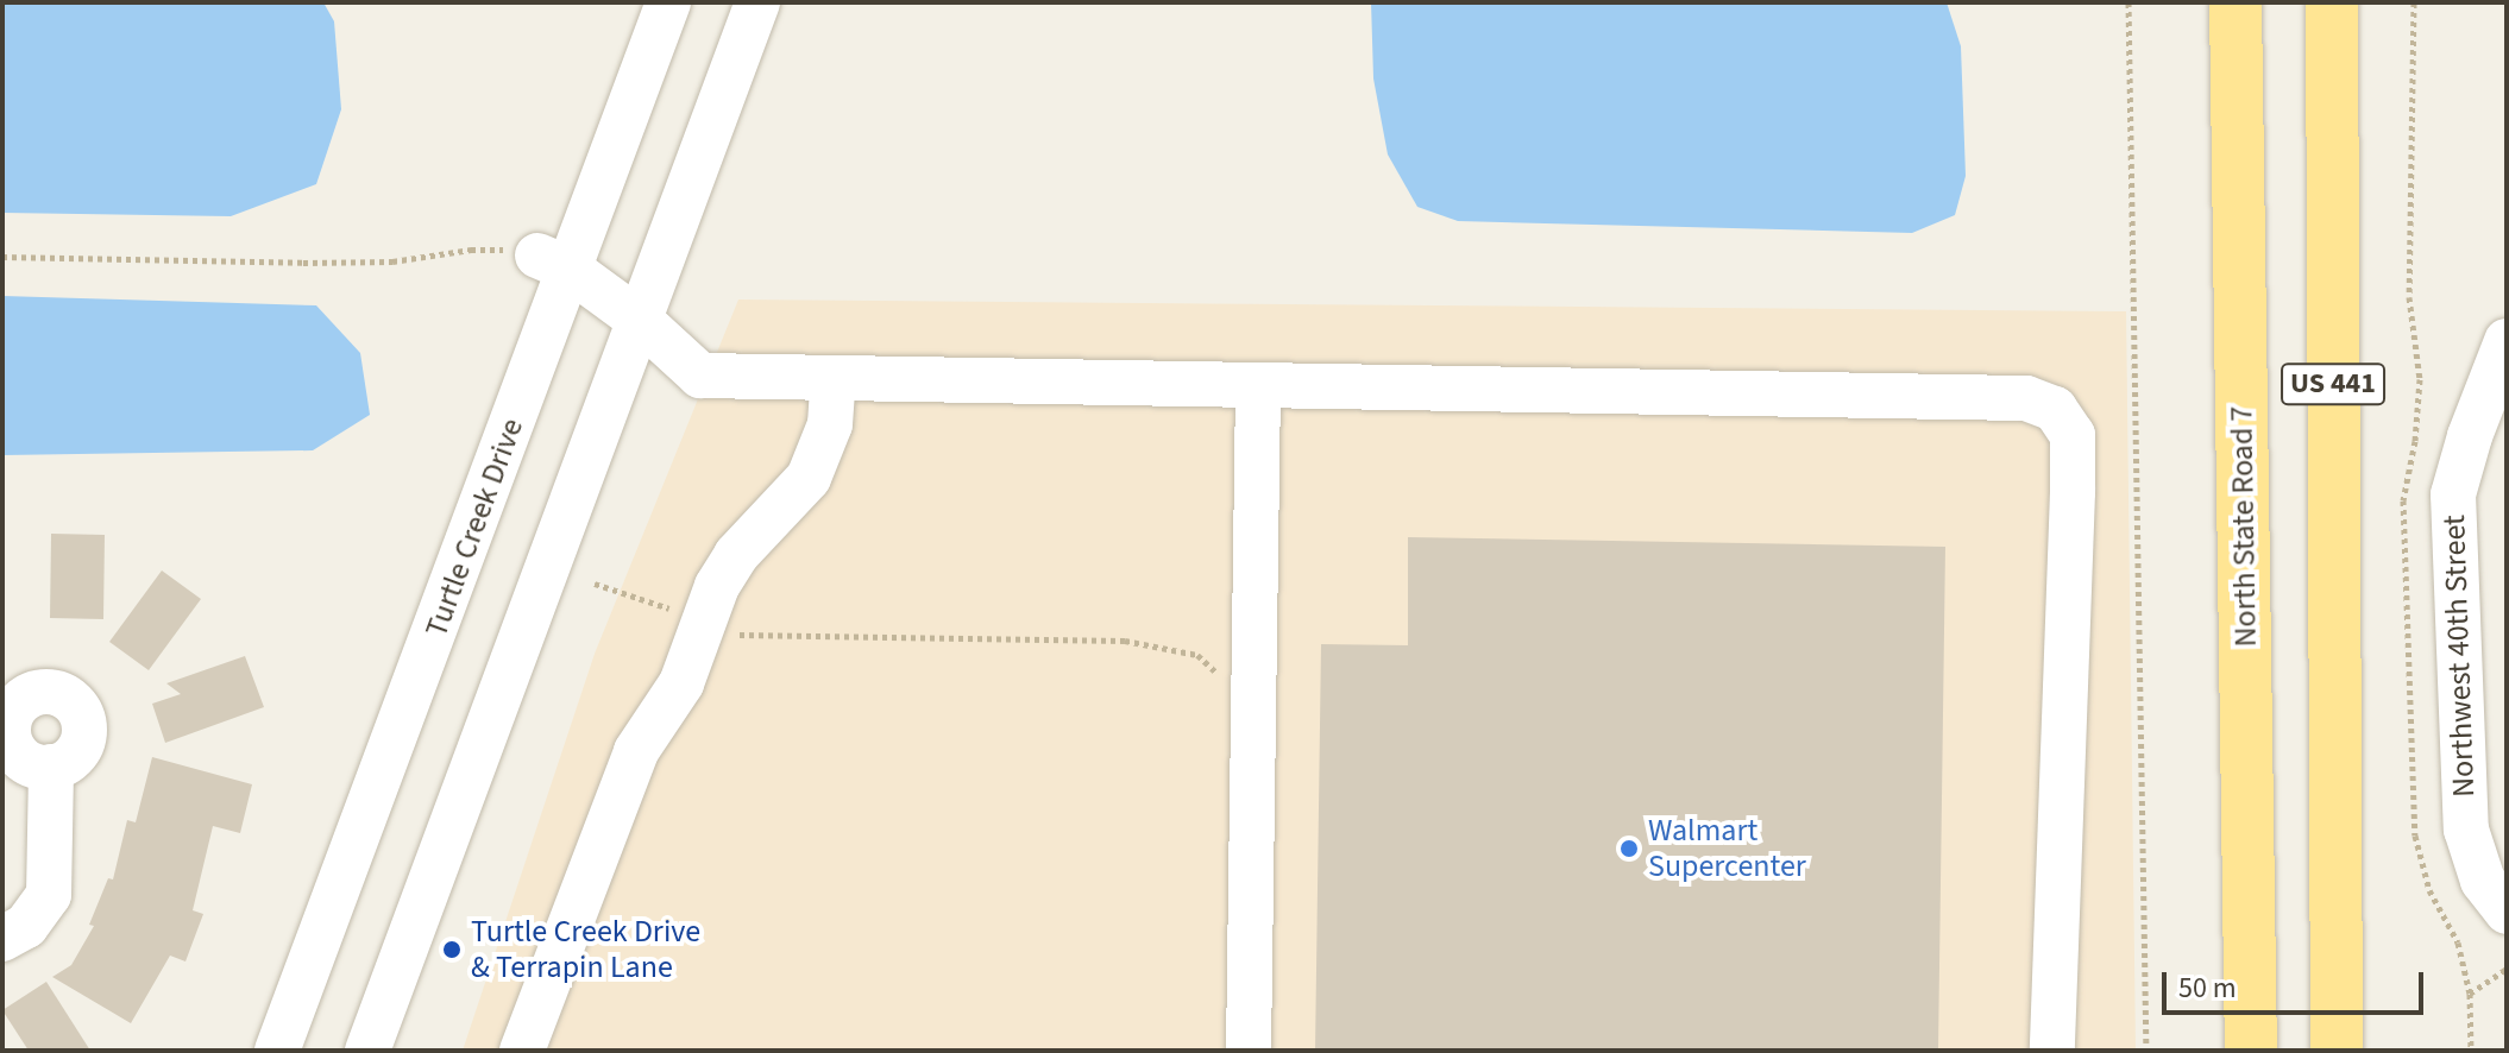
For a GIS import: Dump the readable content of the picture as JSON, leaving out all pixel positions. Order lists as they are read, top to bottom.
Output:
{
  "streets": {
    "main road": ["US 441", "North State Road 7"],
    "street": ["Turtle Creek Drive", "Northwest 40th Street"]
  },
  "places": ["Walmart Supercenter", "Turtle Creek Drive & Terrapin Lane"],
  "scale_bar": "50 m"
}
